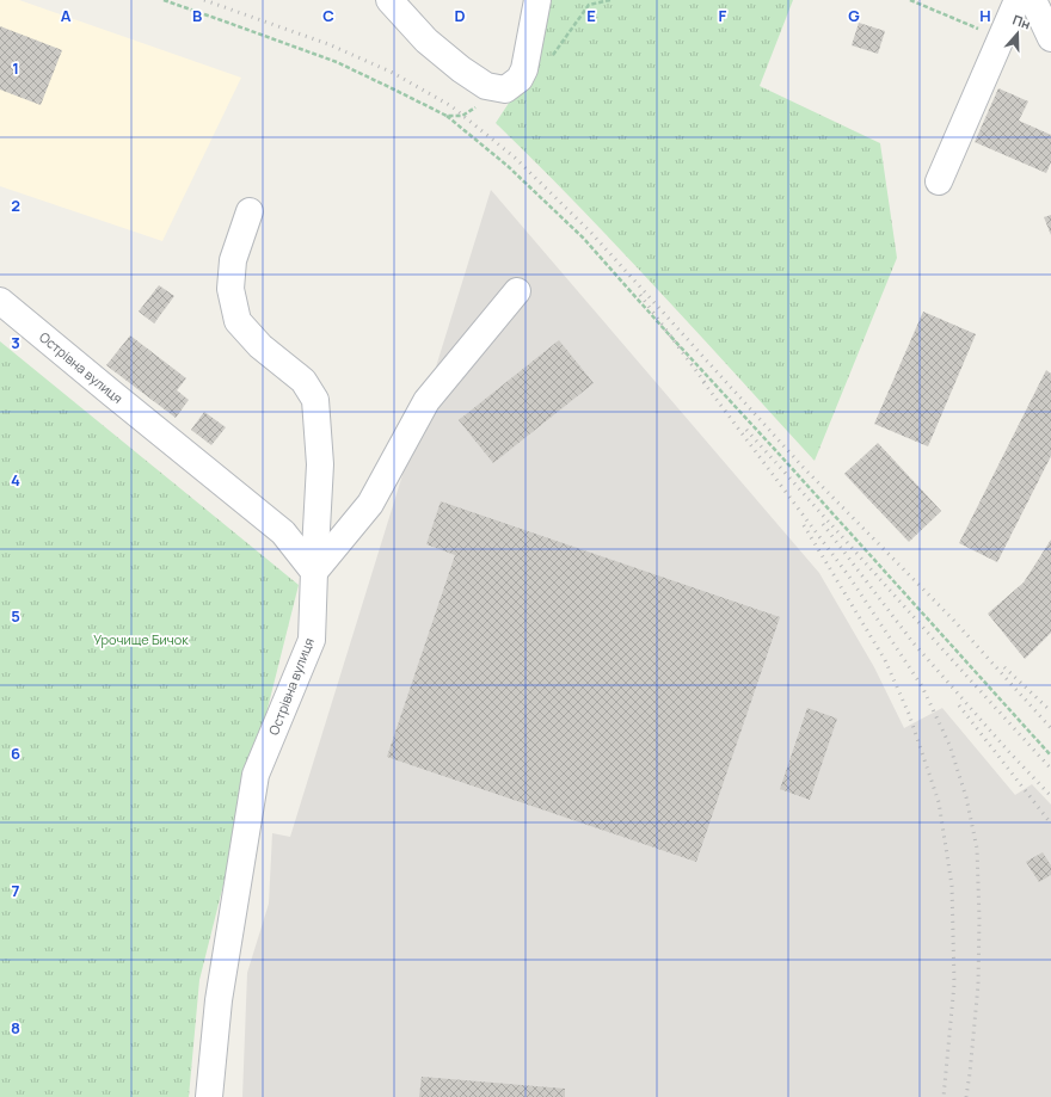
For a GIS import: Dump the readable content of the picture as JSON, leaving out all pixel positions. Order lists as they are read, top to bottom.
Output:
{
  "streets": {
    "street": ["Острівна вулиця"]
  },
  "parks": ["Урочище Бичок"],
  "north": "top",
  "grid": {
    "columns": [
      "A",
      "B",
      "C",
      "D",
      "E",
      "F",
      "G",
      "H"
    ],
    "rows": [
      "1",
      "2",
      "3",
      "4",
      "5",
      "6",
      "7",
      "8"
    ]
  }
}
